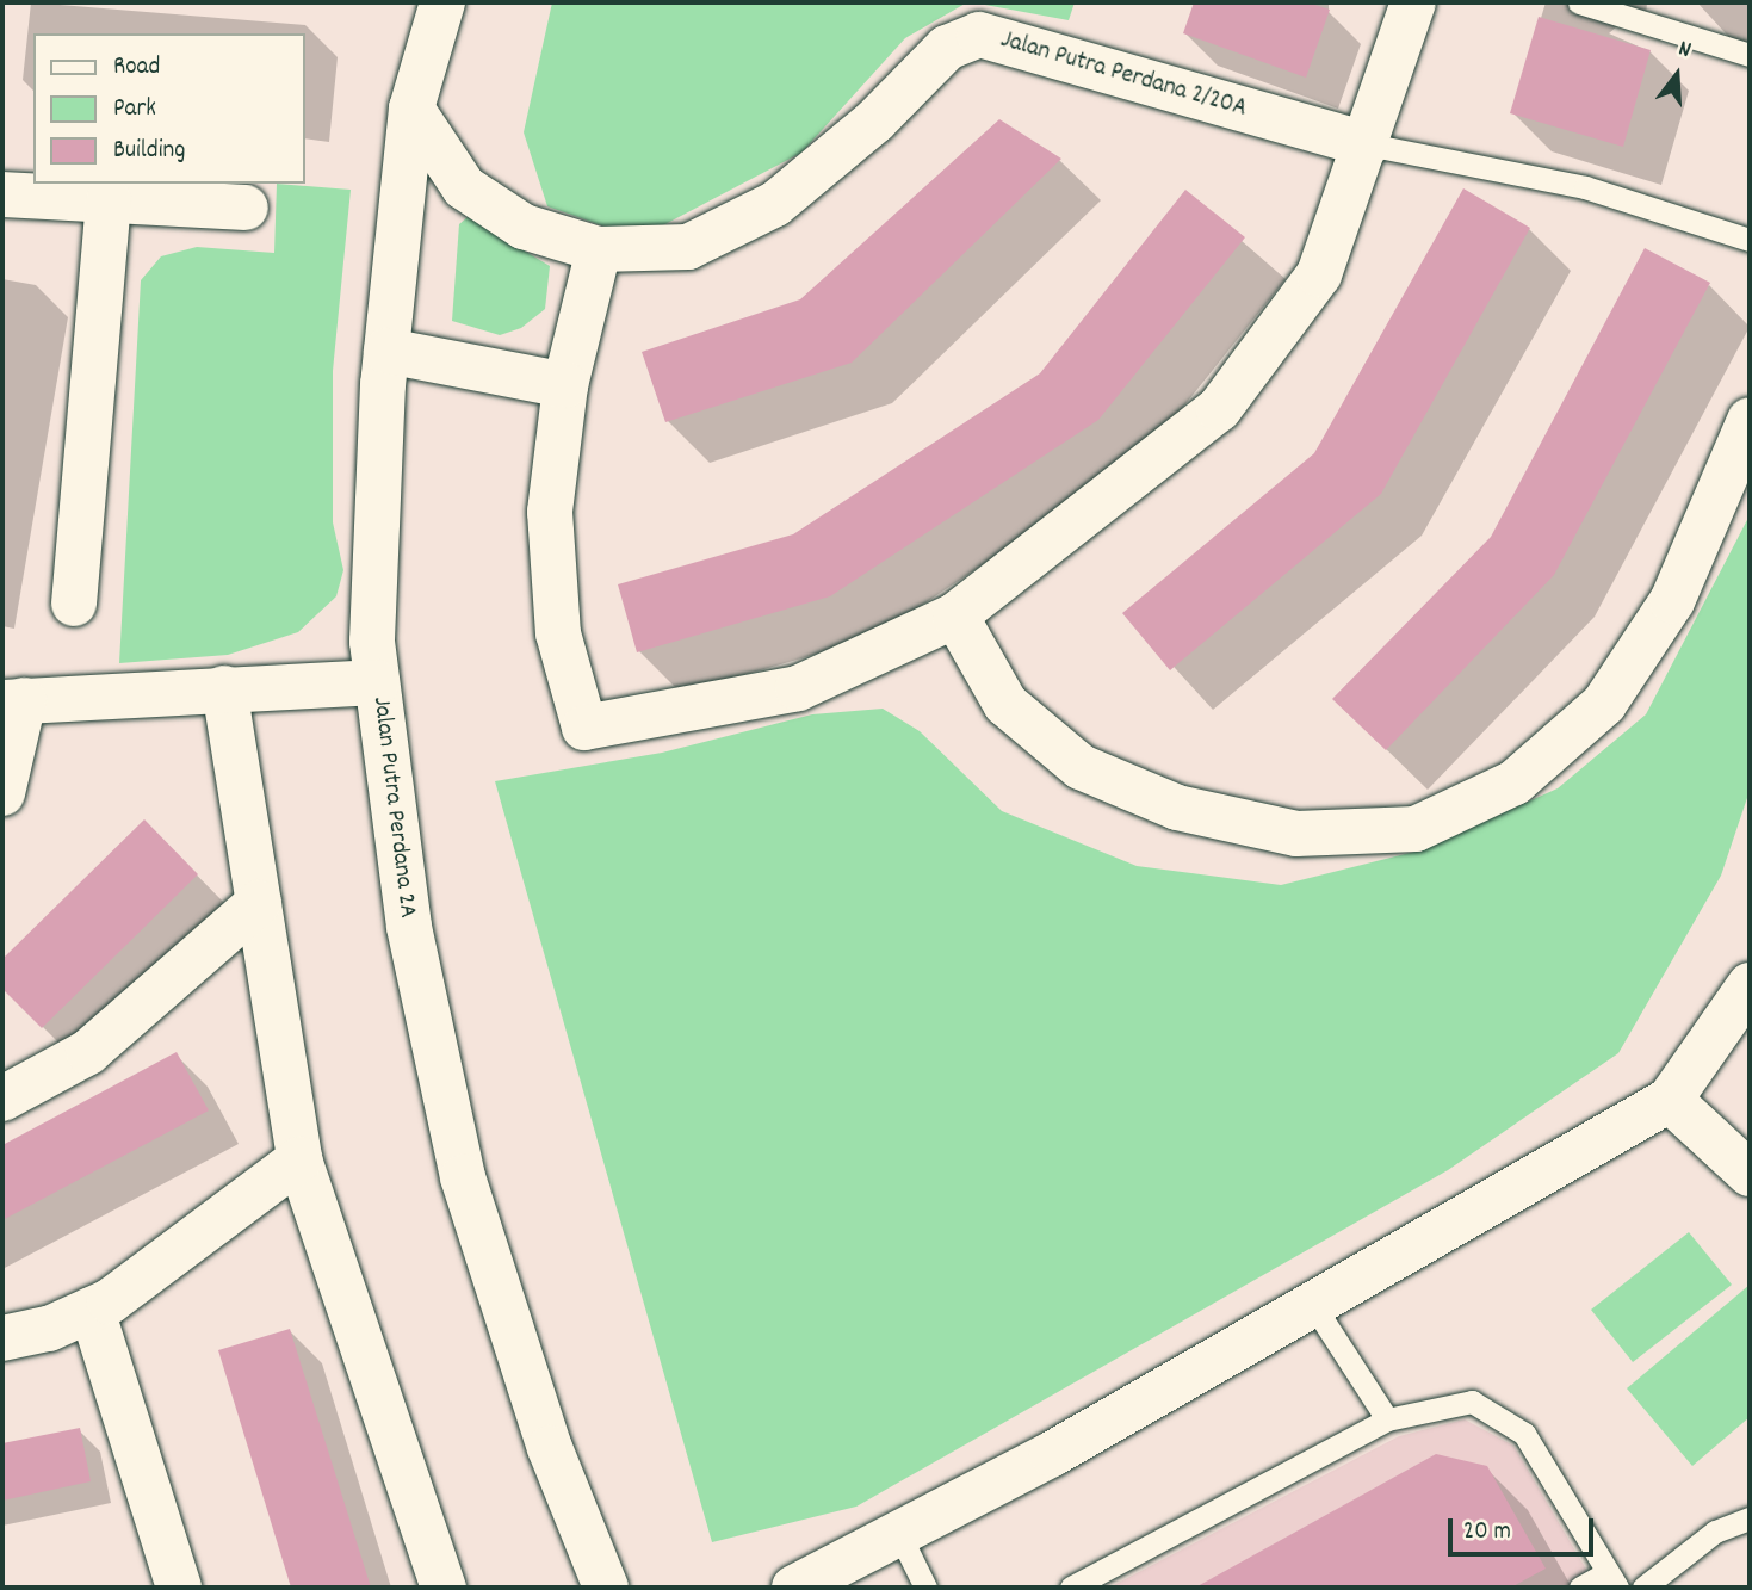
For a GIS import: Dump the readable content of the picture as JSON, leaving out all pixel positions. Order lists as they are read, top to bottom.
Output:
{
  "streets": {
    "street": ["Jalan Putra Perdana 2/20A", "Jalan Putra Perdana 2A"]
  },
  "crossings": [
    ["Jalan Putra Perdana 2/20A", "Jalan Putra Perdana 2A"]
  ],
  "legend": ["Road", "Park", "Building"],
  "scale_bar": "20 m",
  "north": "top"
}
